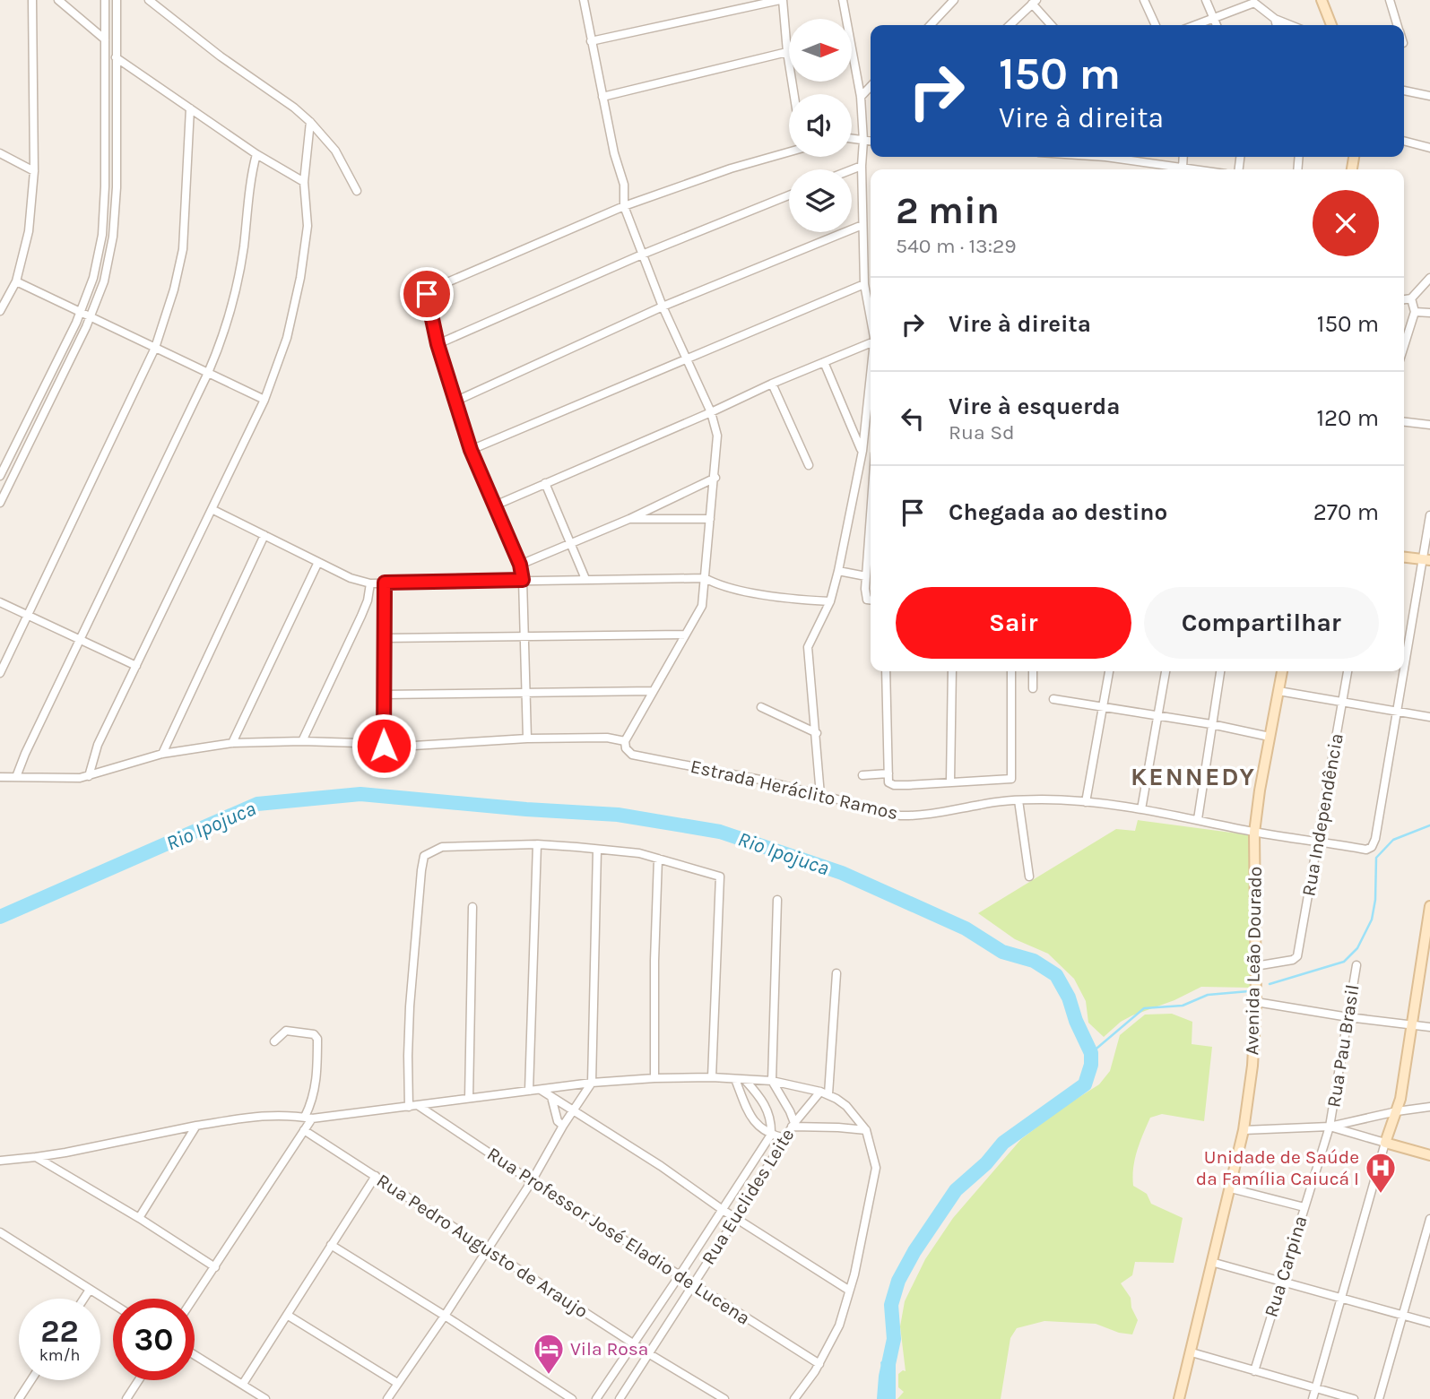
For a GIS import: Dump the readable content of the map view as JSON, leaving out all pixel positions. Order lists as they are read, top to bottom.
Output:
{
  "streets": {
    "main road": ["Avenida Leão Dourado"],
    "street": [
      "Estrada Heráclito Ramos",
      "Rua Independência",
      "Rua Pau Brasil",
      "Rua Euclides Leite",
      "Rua Professor José Eladio de Lucena",
      "Rua Pedro Augusto de Araujo",
      "Rua Carpina"
    ]
  },
  "crossings": [
    ["Estrada Heráclito Ramos", "Rua Independência"],
    ["Estrada Heráclito Ramos", "Avenida Leão Dourado"],
    ["Rua Independência", "Avenida Leão Dourado"],
    ["Rua Pau Brasil", "Rua Carpina"],
    ["Rua Euclides Leite", "Rua Professor José Eladio de Lucena"],
    ["Rua Euclides Leite", "Rua Pedro Augusto de Araujo"]
  ],
  "districts": ["KENNEDY"],
  "water": ["Rio Ipojuca"],
  "places": {
    "hospital": ["Unidade de Saúde da Família Caiucá I"],
    "hotel": ["Vila Rosa"]
  },
  "north": "right",
  "page": {
    "turn": ["150 m", "Vire à direita"],
    "heading": ["2 min", "540 m · 13:29"],
    "list": [
      {
        "name": "Vire à direita",
        "value": "150 m"
      },
      {
        "name": "Vire à esquerda",
        "note": "Rua Sd",
        "value": "120 m"
      },
      {
        "name": "Chegada ao destino",
        "value": "270 m"
      }
    ],
    "buttons": ["Sair", "Compartilhar"],
    "speed": "22 km/h",
    "limit": "30"
  }
}
